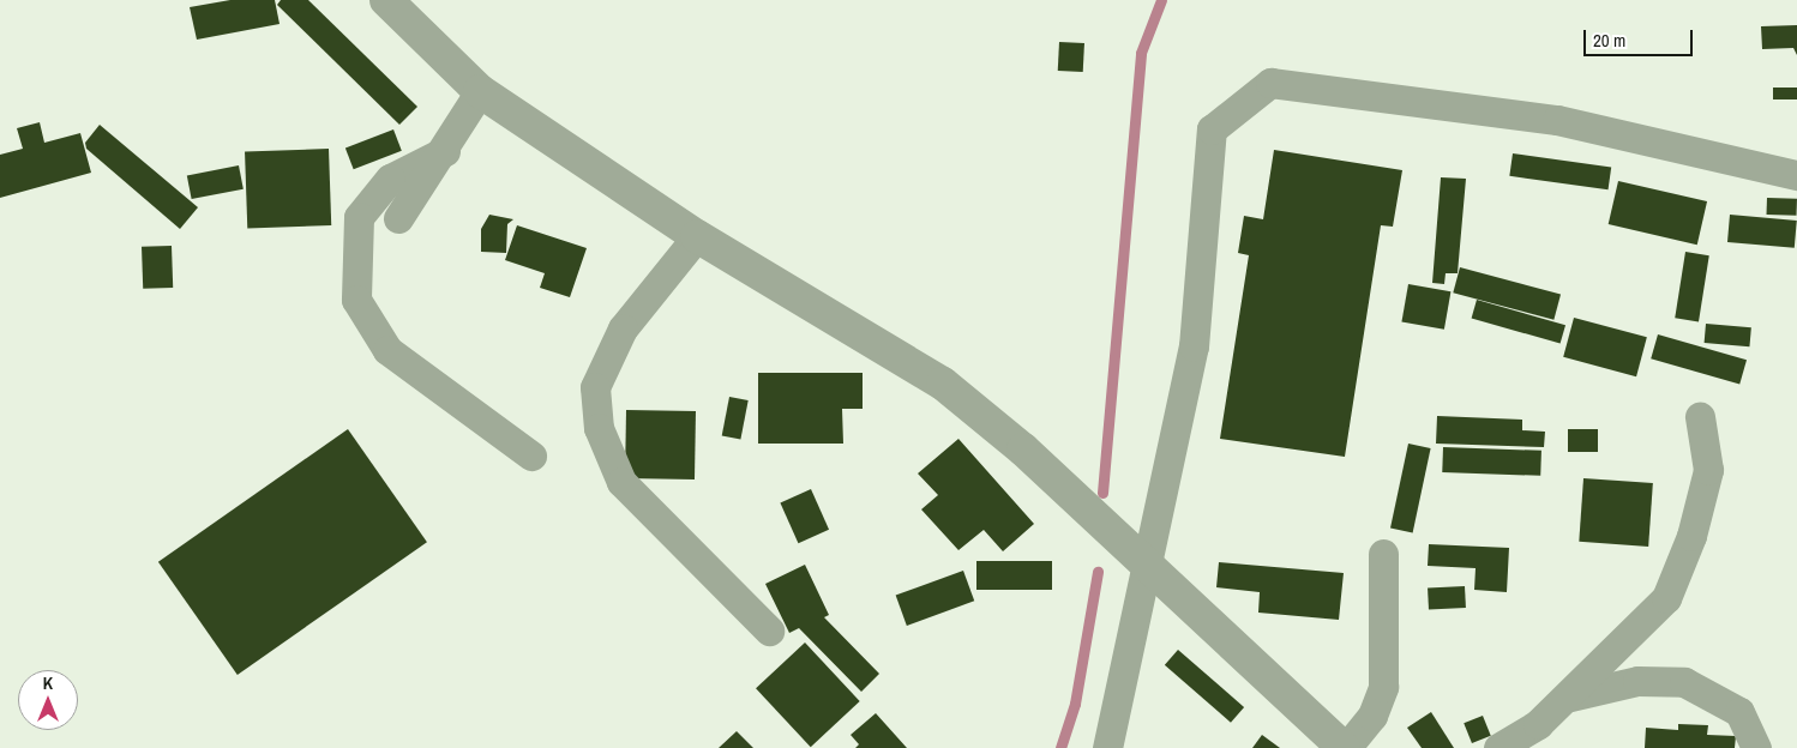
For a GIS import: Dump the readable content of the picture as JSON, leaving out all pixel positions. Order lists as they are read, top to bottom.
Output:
{
  "scale_bar": "20 m",
  "north": "top"
}
